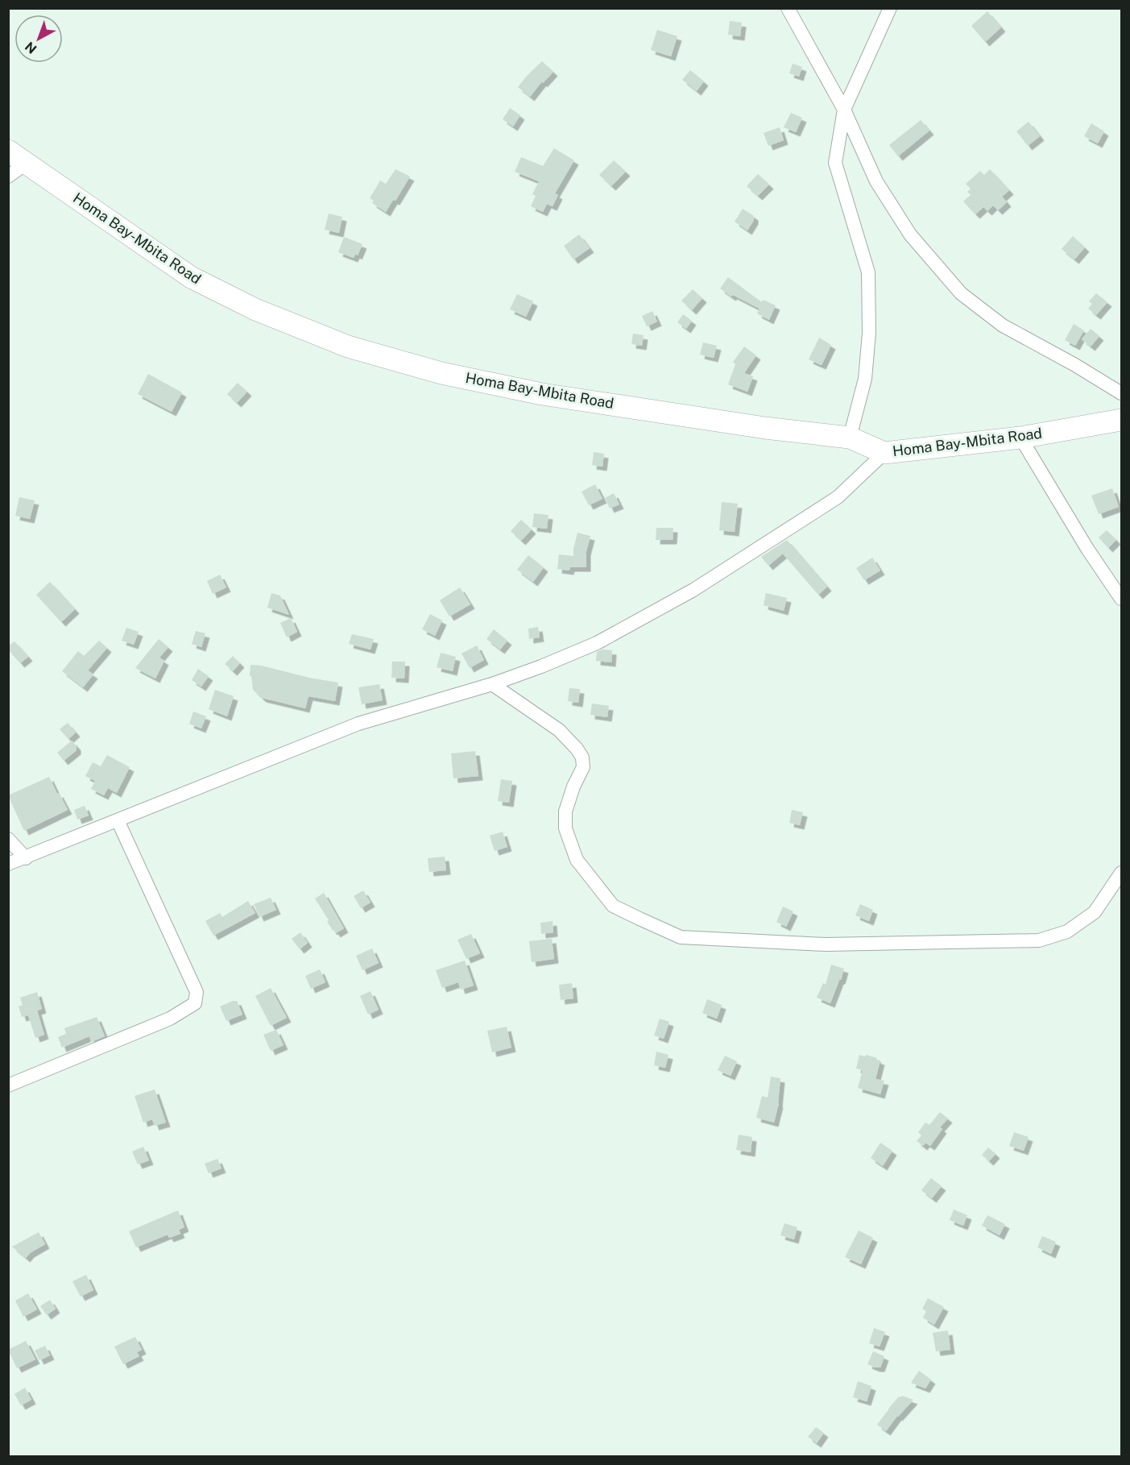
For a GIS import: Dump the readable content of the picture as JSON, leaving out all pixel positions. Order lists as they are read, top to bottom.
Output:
{
  "streets": {
    "highway": ["Homa Bay-Mbita Road"]
  },
  "north": "bottom left"
}
